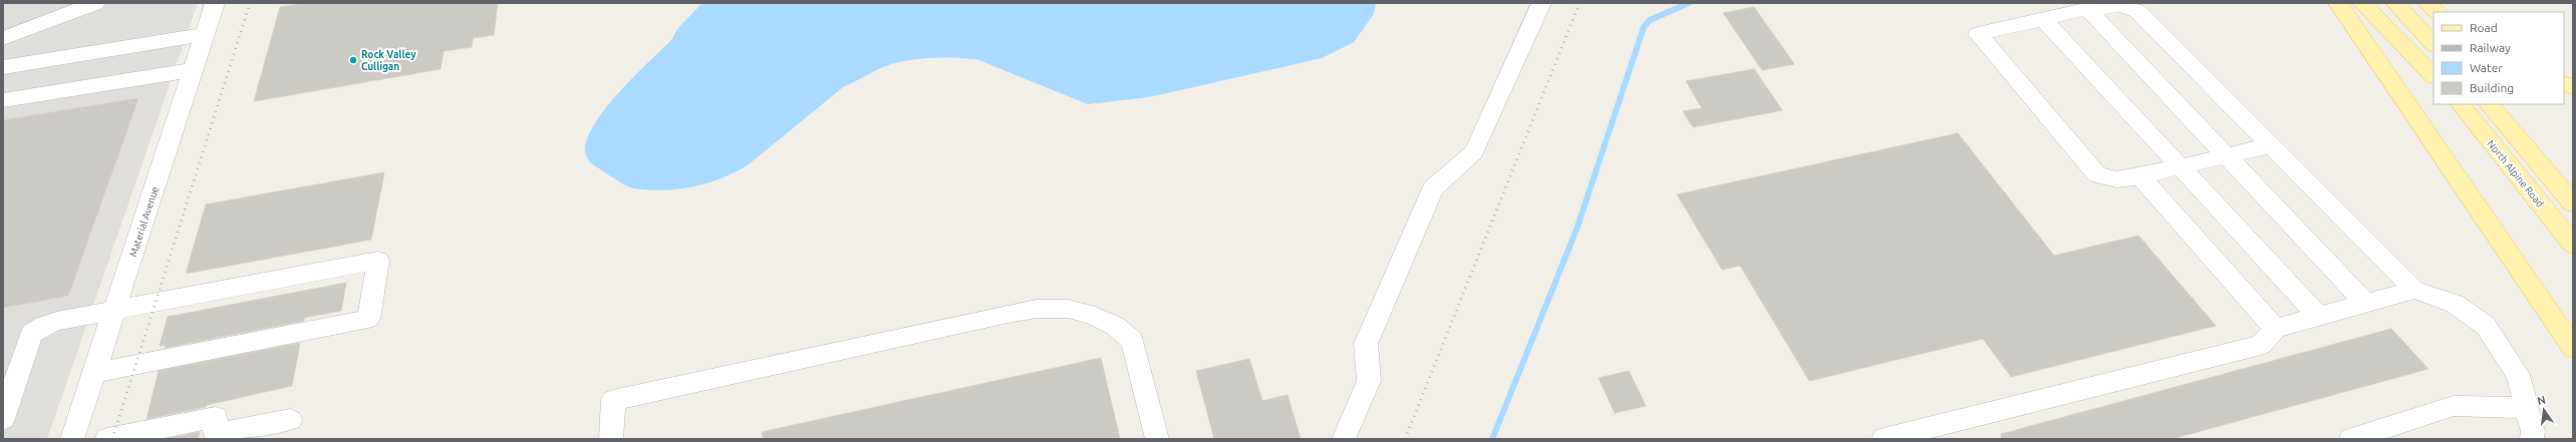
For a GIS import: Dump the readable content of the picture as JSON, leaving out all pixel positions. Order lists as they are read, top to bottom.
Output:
{
  "streets": {
    "main road": ["North Alpine Road"],
    "street": ["Material Avenue"]
  },
  "places": ["Rock Valley Culligan"],
  "legend": [
    "Road",
    "Railway",
    "Water",
    "Building"
  ],
  "north": "top"
}
